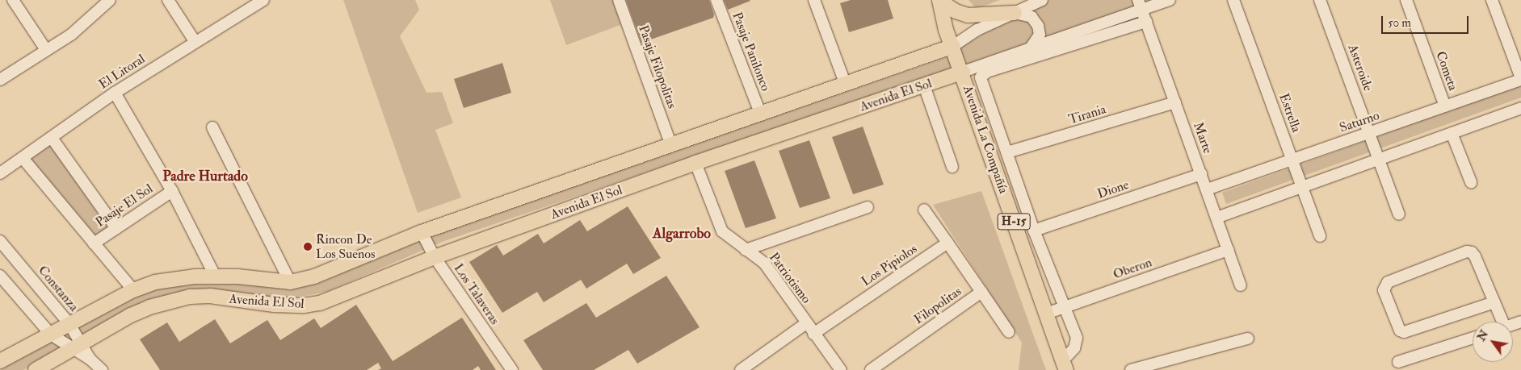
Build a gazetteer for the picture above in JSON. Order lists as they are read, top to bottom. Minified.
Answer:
{"streets":{"main road":["Avenida El Sol","Avenida La Compañía","H-15"],"street":["Pasaje Panilonco","Pasaje Filopolitas","Asteroide","Cometa","El Litoral","Estrella","Tirania","Saturno","Marte","Dione","Pasaje El Sol","Los Pipiolos","Oberon","Patriotismo","Constanza","Los Talaveras","Filopolitas"]},"crossings":[["Pasaje Panilonco","Avenida El Sol"],["Pasaje Filopolitas","Avenida El Sol"],["Asteroide","Saturno"],["Cometa","Saturno"],["Avenida El Sol","Marte"],["Avenida El Sol","Avenida La Compañía"],["Avenida El Sol","Patriotismo"],["Avenida El Sol","Constanza"],["Avenida El Sol","Los Talaveras"],["Estrella","Saturno"],["Tirania","Marte"],["Saturno","Marte"],["Marte","Dione"],["Marte","Oberon"],["Avenida La Compañía","Oberon"],["Los Pipiolos","Patriotismo"]],"districts":["Padre Hurtado","Algarrobo"],"places":["Rincon De Los Suenos"],"scale_bar":"50 m","north":"top left"}
